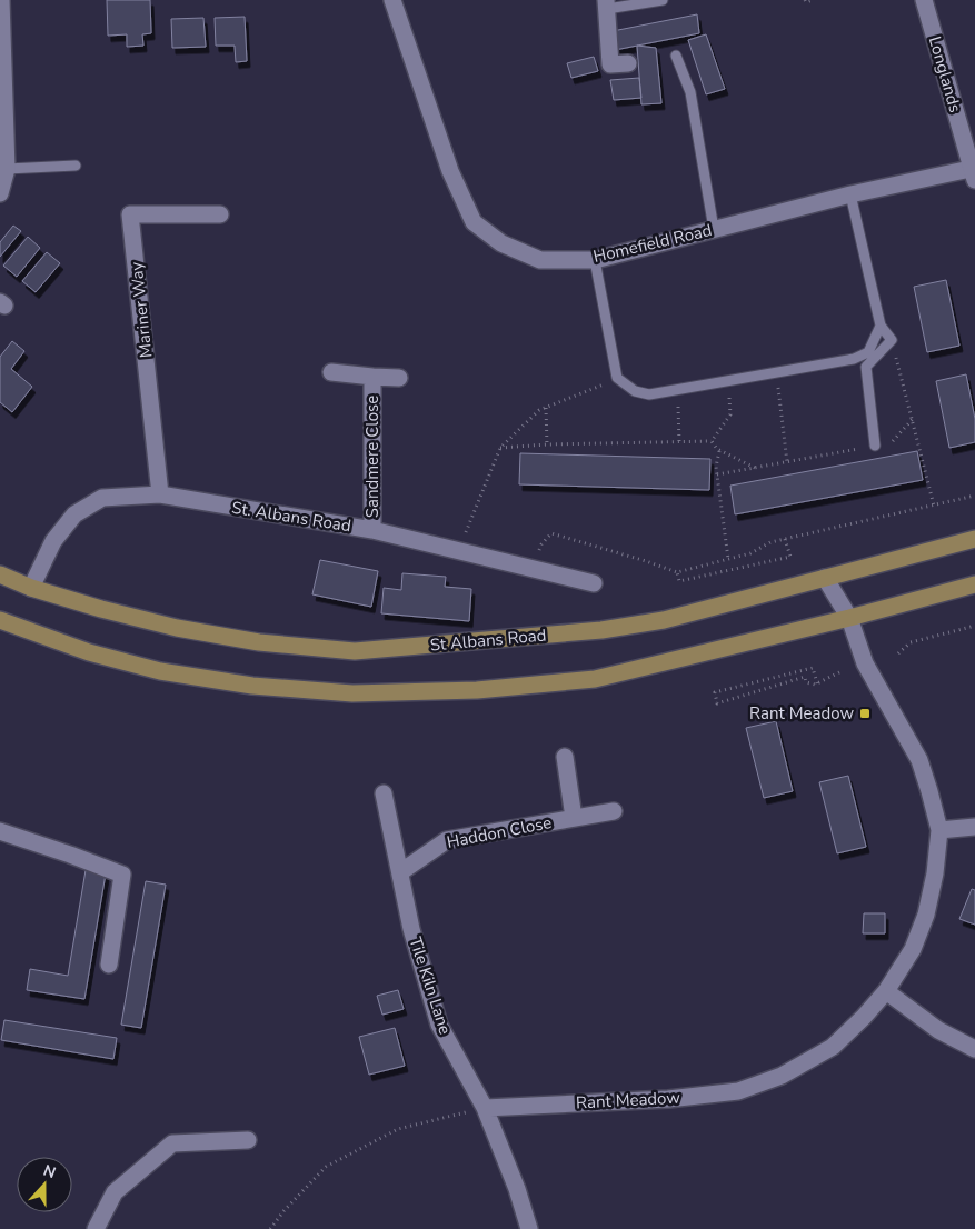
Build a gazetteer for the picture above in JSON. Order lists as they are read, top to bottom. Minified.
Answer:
{"streets":{"main road":["St Albans Road"],"street":["Longlands","Homefield Road","Mariner Way","Sandmere Close","St. Albans Road","Haddon Close","Tile Kiln Lane","Rant Meadow"]},"crossings":[["Longlands","Homefield Road"],["Mariner Way","St. Albans Road"],["Sandmere Close","St. Albans Road"],["St. Albans Road","St Albans Road"],["St Albans Road","Rant Meadow"],["Haddon Close","Tile Kiln Lane"],["Tile Kiln Lane","Rant Meadow"]],"places":{"transit":["Rant Meadow"]},"north":"top"}
